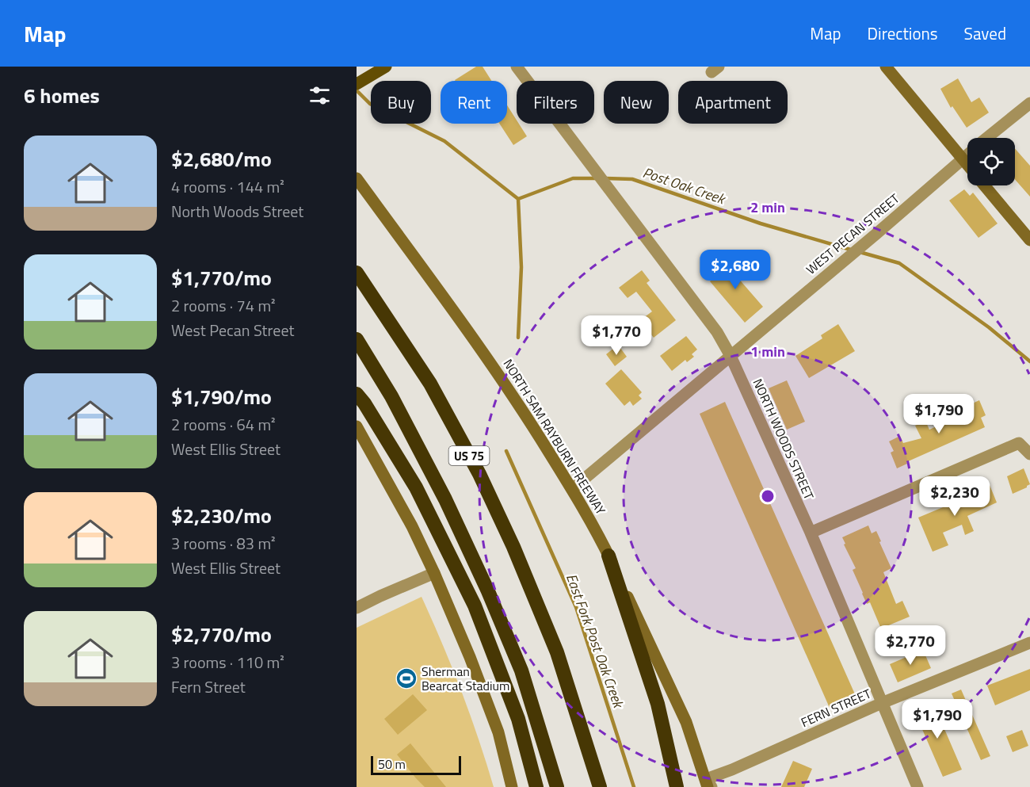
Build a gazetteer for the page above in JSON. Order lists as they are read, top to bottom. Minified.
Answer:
{"streets":{"highway":["US 75"],"main road":["NORTH SAM RAYBURN FREEWAY"],"street":["WEST PECAN STREET","NORTH WOODS STREET","FERN STREET"]},"crossings":[["WEST PECAN STREET","NORTH SAM RAYBURN FREEWAY"],["WEST PECAN STREET","NORTH WOODS STREET"],["NORTH SAM RAYBURN FREEWAY","FERN STREET"],["NORTH WOODS STREET","FERN STREET"]],"water":["Post Oak Creek","East Fork Post Oak Creek"],"places":{"sports":["Sherman Bearcat Stadium"]},"scale_bar":"50 m","page":{"header":"Map","nav":["Map","Directions","Saved"],"heading":"6 homes","chip":["Buy","Rent","Filters","New","Apartment"],"list":[{"name":"$2,680/mo","note":"4 rooms · 144 m² · North Woods Street"},{"name":"$1,770/mo","note":"2 rooms · 74 m² · West Pecan Street"},{"name":"$1,790/mo","note":"2 rooms · 64 m² · West Ellis Street"},{"name":"$2,230/mo","note":"3 rooms · 83 m² · West Ellis Street"},{"name":"$2,770/mo","note":"3 rooms · 110 m² · Fern Street"}],"price":["$2,680","$1,770","$1,790","$2,230","$2,770","$1,790"],"scale":"50 m"},"rings":["2 min","1 min"]}
